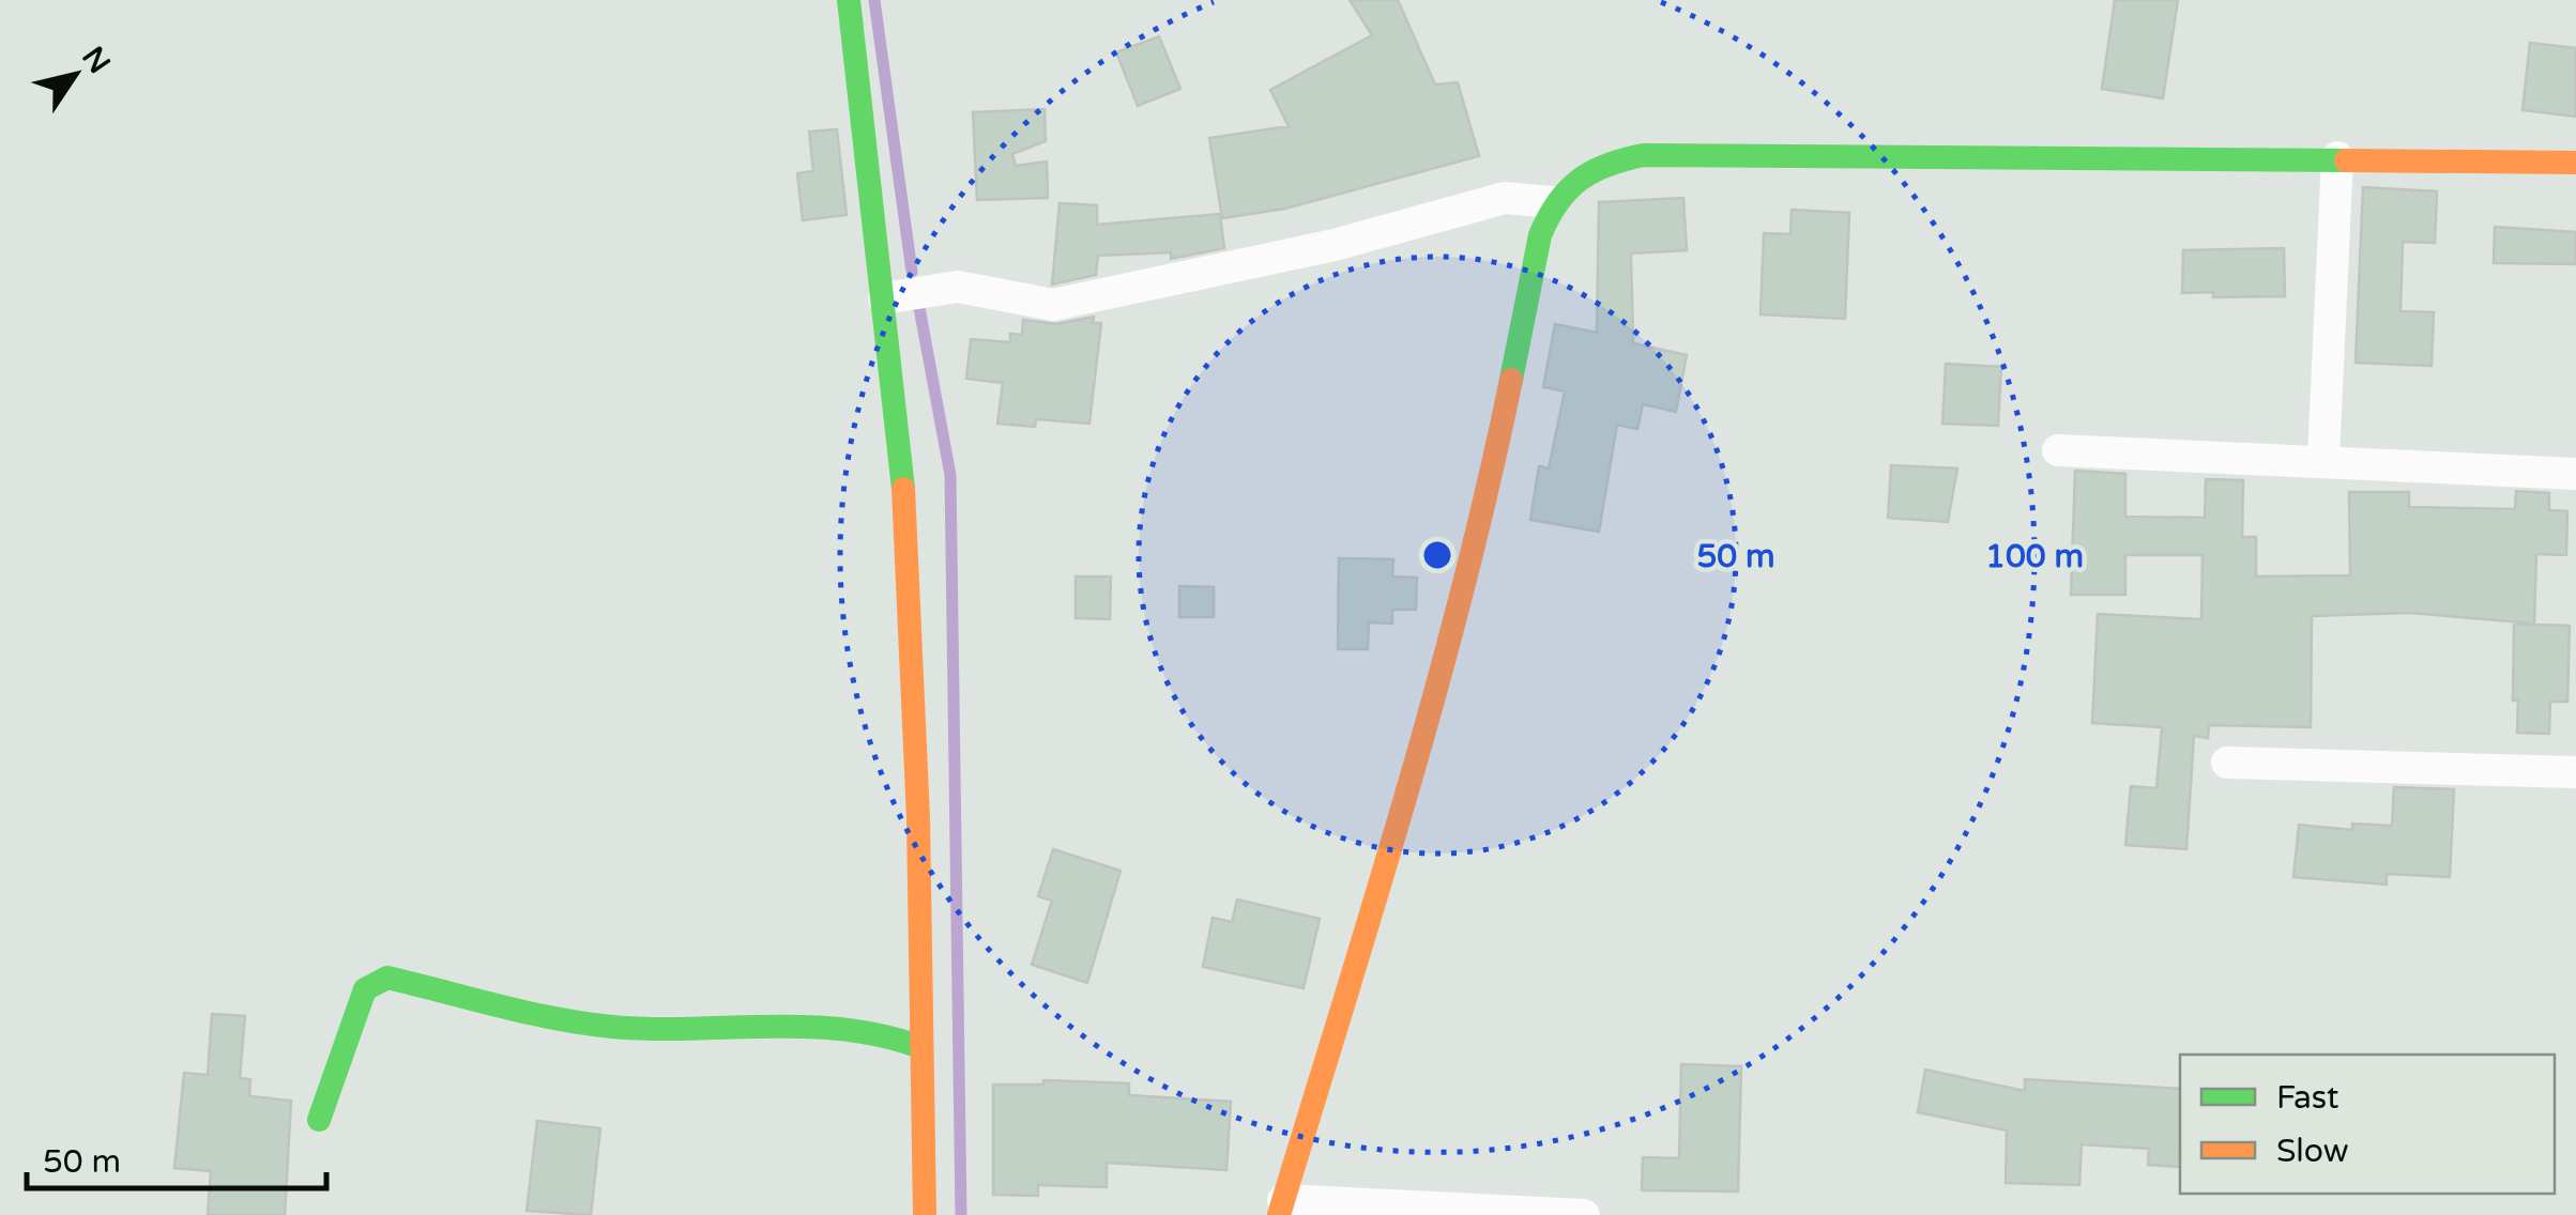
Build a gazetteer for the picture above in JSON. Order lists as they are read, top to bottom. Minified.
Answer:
{"legend":["Fast","Slow"],"scale_bar":"50 m","north":"top right","rings":["50 m","100 m"]}
